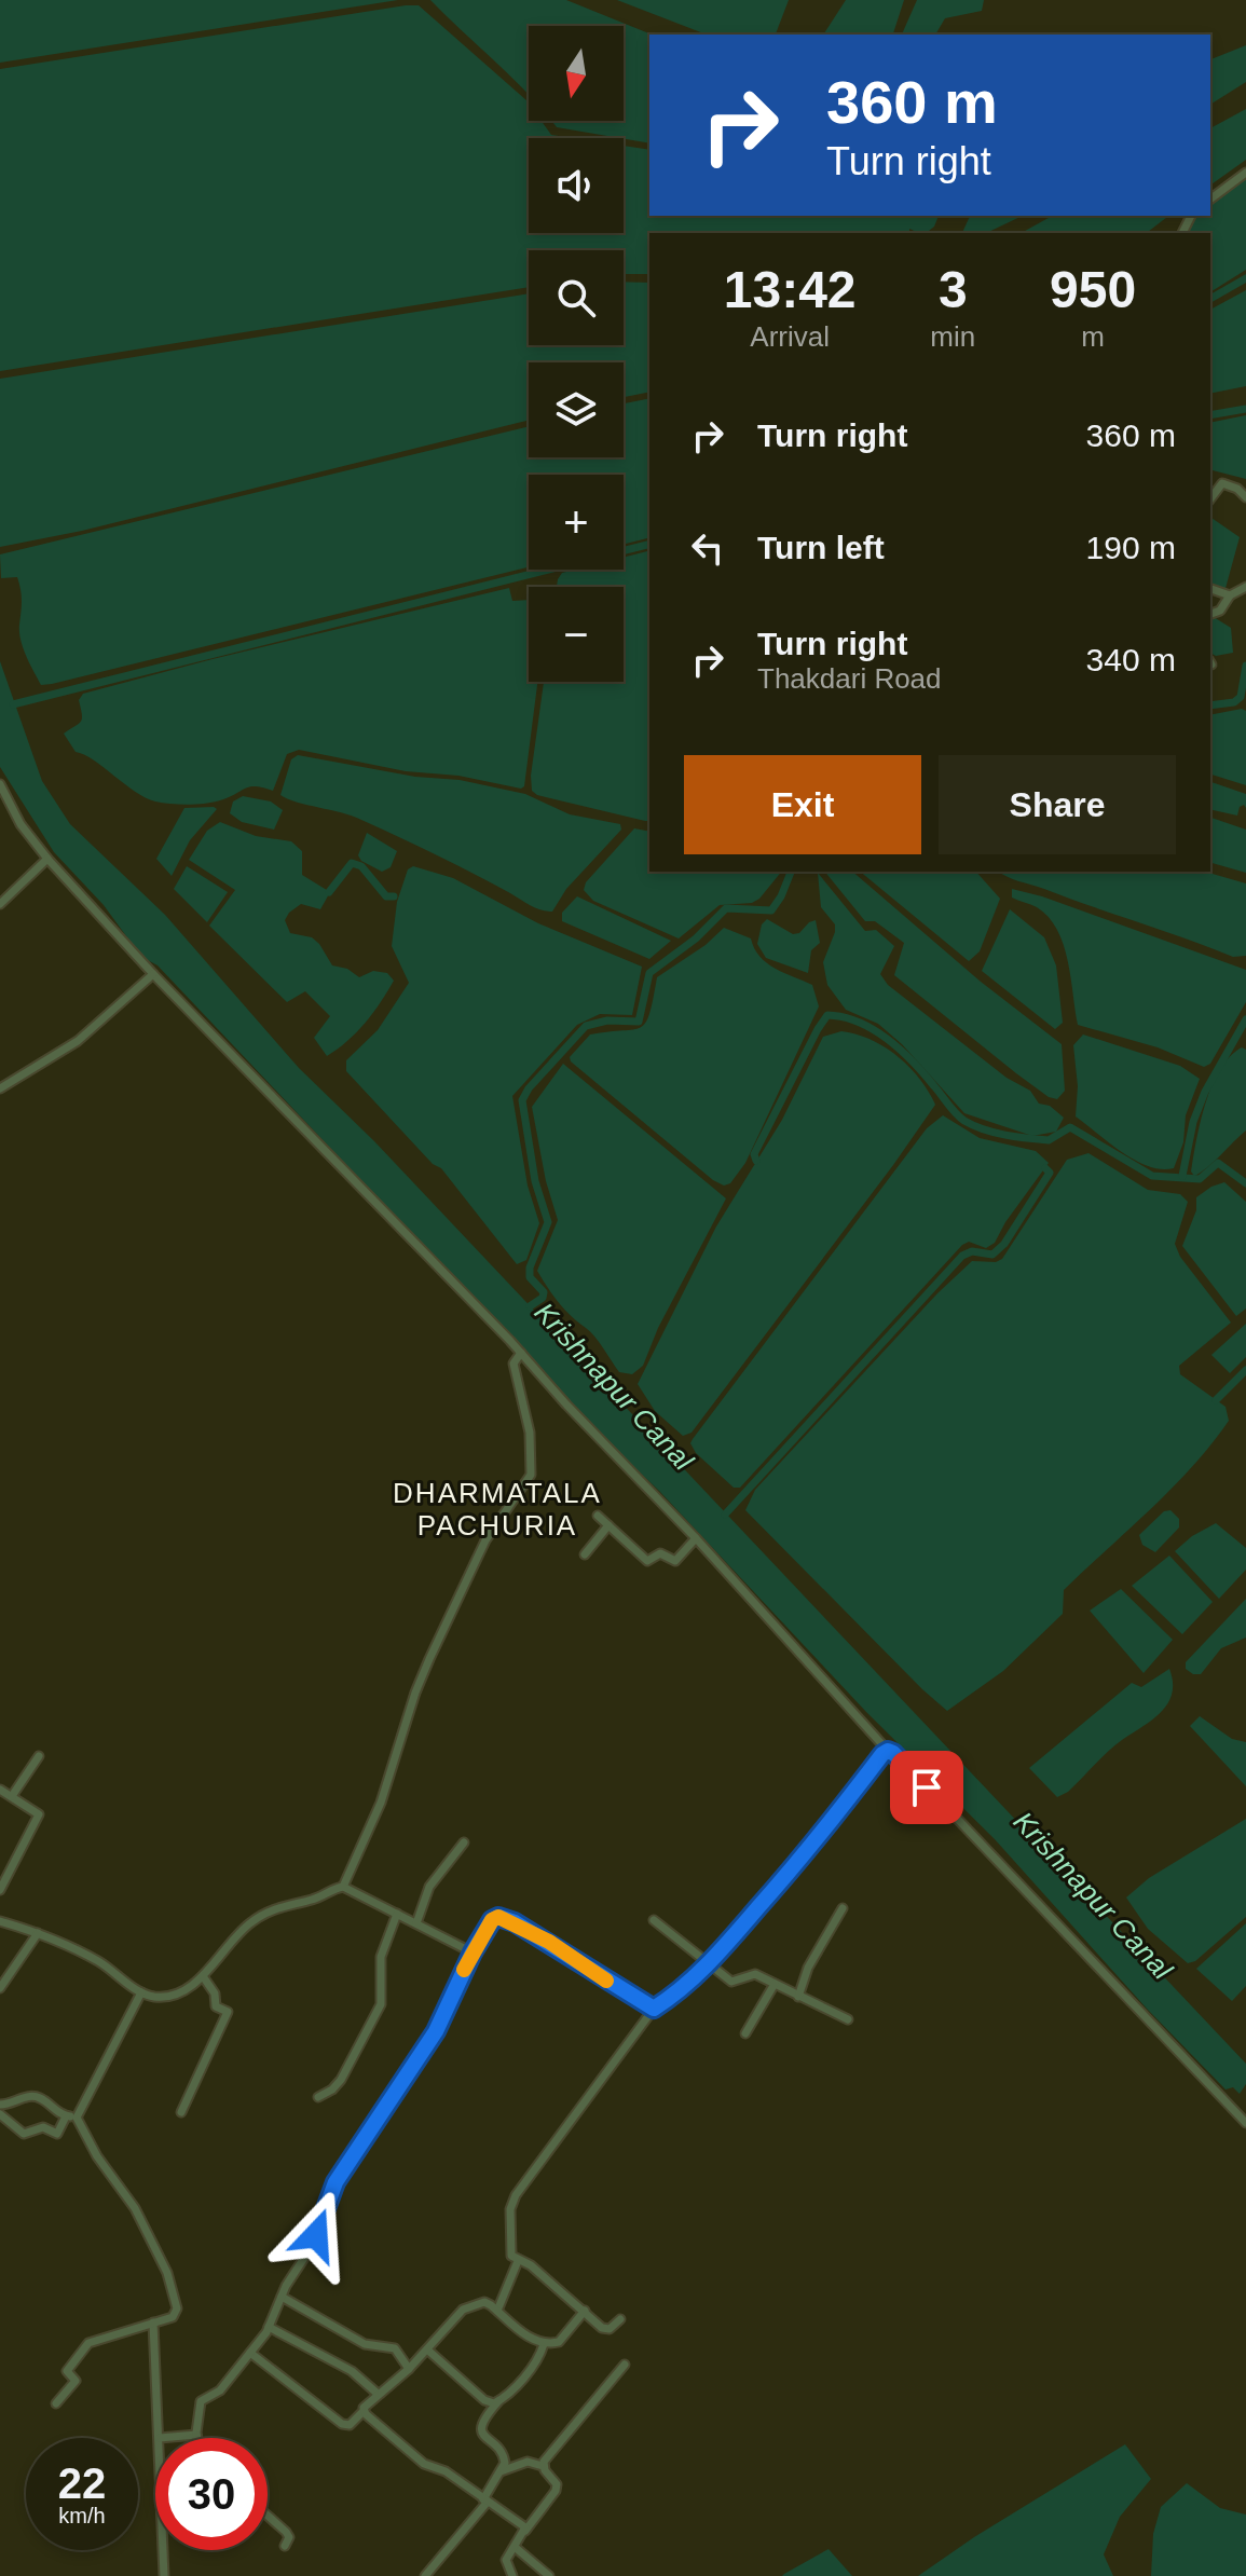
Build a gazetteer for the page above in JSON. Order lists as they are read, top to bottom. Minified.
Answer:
{"districts":["DHARMATALA PACHURIA"],"water":["Krishnapur Canal"],"north":"bottom","page":{"map_buttons":["+","−"],"turn":["360 m","Turn right"],"eta":["13:42","Arrival","3","min","950","m"],"list":[{"name":"Turn right","value":"360 m"},{"name":"Turn left","value":"190 m"},{"name":"Turn right","note":"Thakdari Road","value":"340 m"}],"buttons":["Exit","Share"],"speed":"22 km/h","limit":"30"}}
